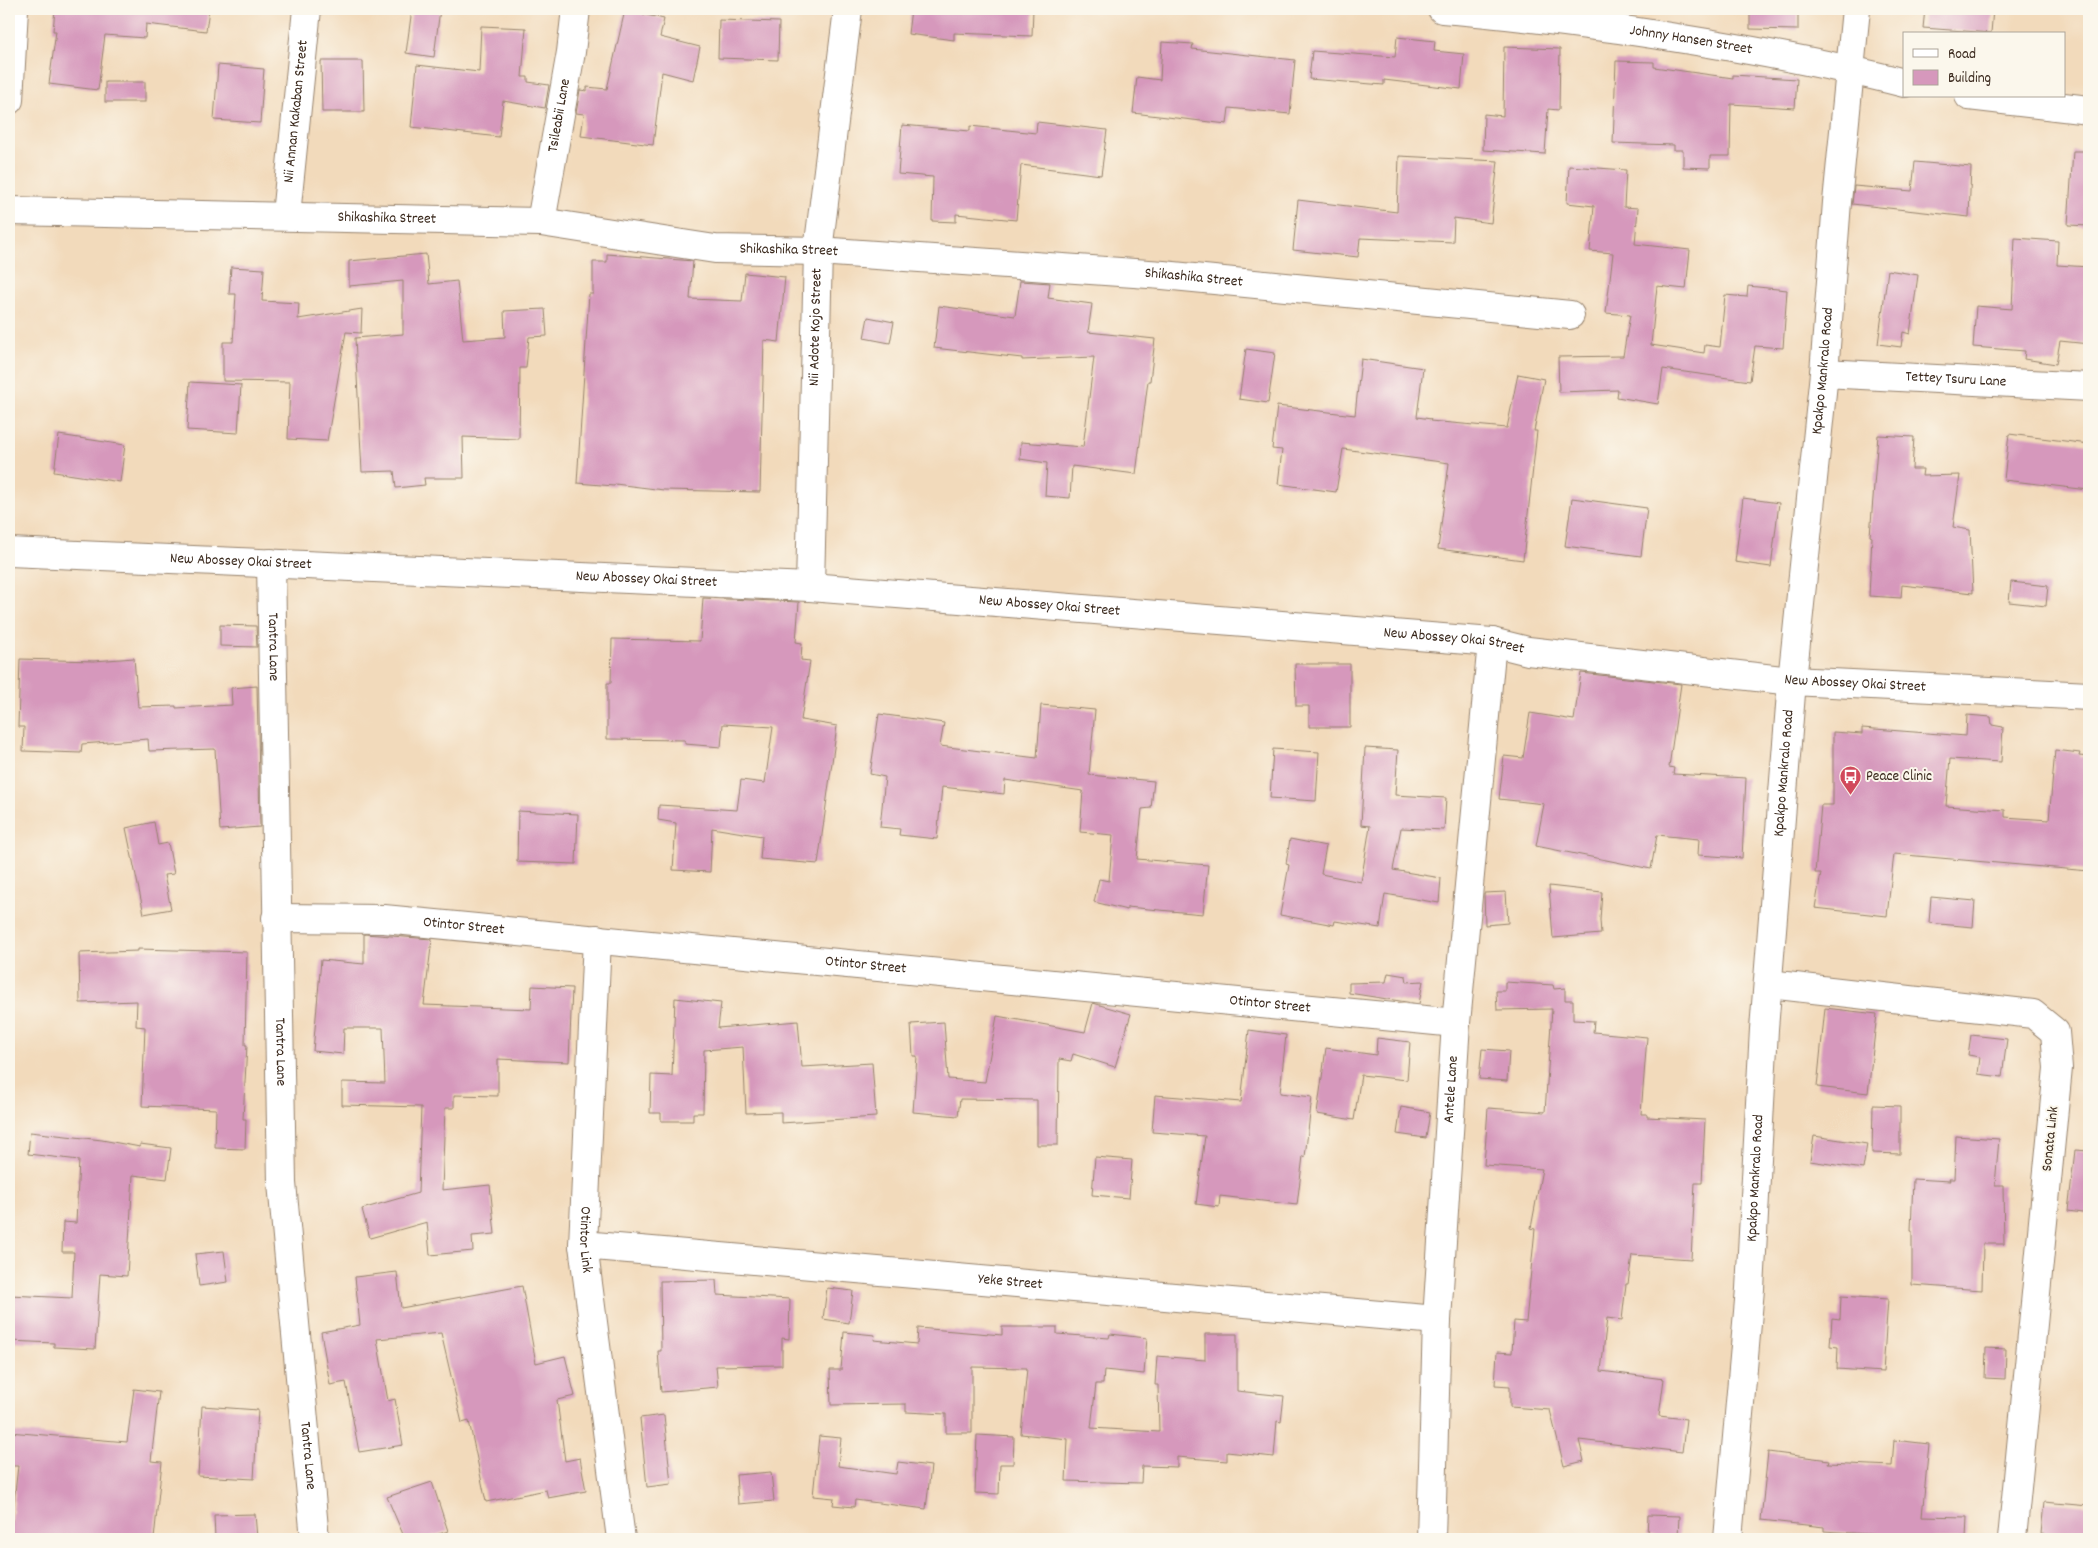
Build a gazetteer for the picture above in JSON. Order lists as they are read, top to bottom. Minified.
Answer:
{"streets":{"street":["Johnny Hansen Street","Nii Annan Kakaban Street","Tsileabii Lane","Shikashika Street","Nii Adote Kojo Street","Kpakpo Mankralo Road","Tettey Tsuru Lane","New Abossey Okai Street","Tantra Lane","Otintor Street","Antele Lane","Sonata Link","Otintor Link","Yeke Street"]},"crossings":[["Johnny Hansen Street","Kpakpo Mankralo Road"],["Nii Annan Kakaban Street","Shikashika Street"],["Tsileabii Lane","Shikashika Street"],["Shikashika Street","Nii Adote Kojo Street"],["Nii Adote Kojo Street","New Abossey Okai Street"],["Kpakpo Mankralo Road","Tettey Tsuru Lane"],["Kpakpo Mankralo Road","New Abossey Okai Street"],["Kpakpo Mankralo Road","Sonata Link"],["New Abossey Okai Street","Tantra Lane"],["New Abossey Okai Street","Antele Lane"],["Tantra Lane","Otintor Street"],["Otintor Street","Antele Lane"],["Otintor Street","Otintor Link"],["Antele Lane","Yeke Street"],["Otintor Link","Yeke Street"]],"places":{"bus stop":["Peace Clinic"]},"legend":["Road","Building"]}
